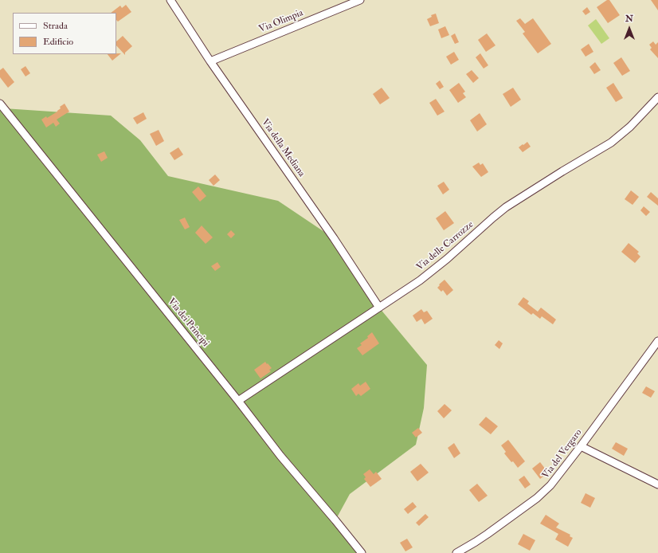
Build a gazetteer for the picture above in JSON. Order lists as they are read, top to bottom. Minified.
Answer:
{"streets":{"street":["Via Olimpia","Via della Mediana","Via delle Carrozze","Via dei Principi","Via del Vergaro"]},"crossings":[["Via Olimpia","Via della Mediana"],["Via della Mediana","Via delle Carrozze"],["Via delle Carrozze","Via dei Principi"]],"legend":["Strada","Edificio"],"north":"top"}
